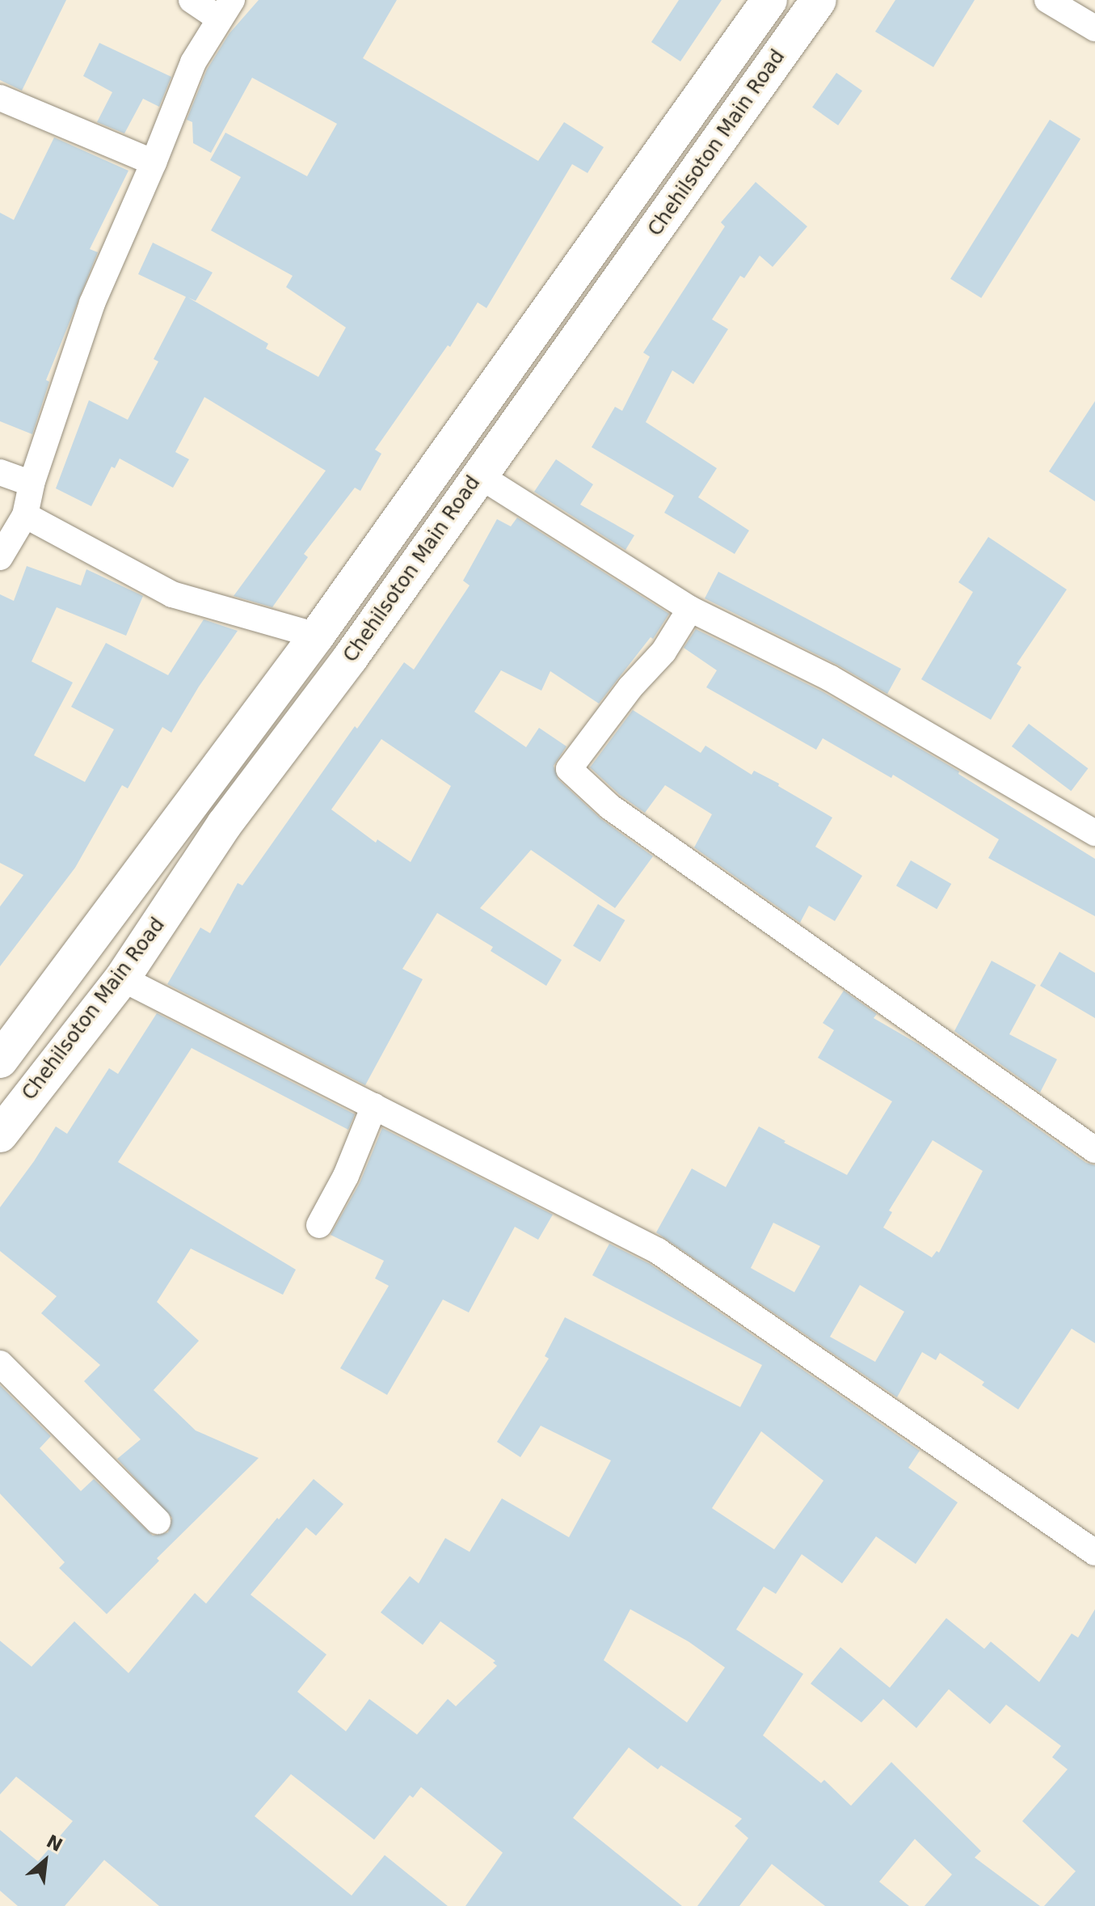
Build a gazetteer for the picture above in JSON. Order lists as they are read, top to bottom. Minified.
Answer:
{"streets":{"main road":["Chehilsoton Main Road"]},"north":"top right"}
